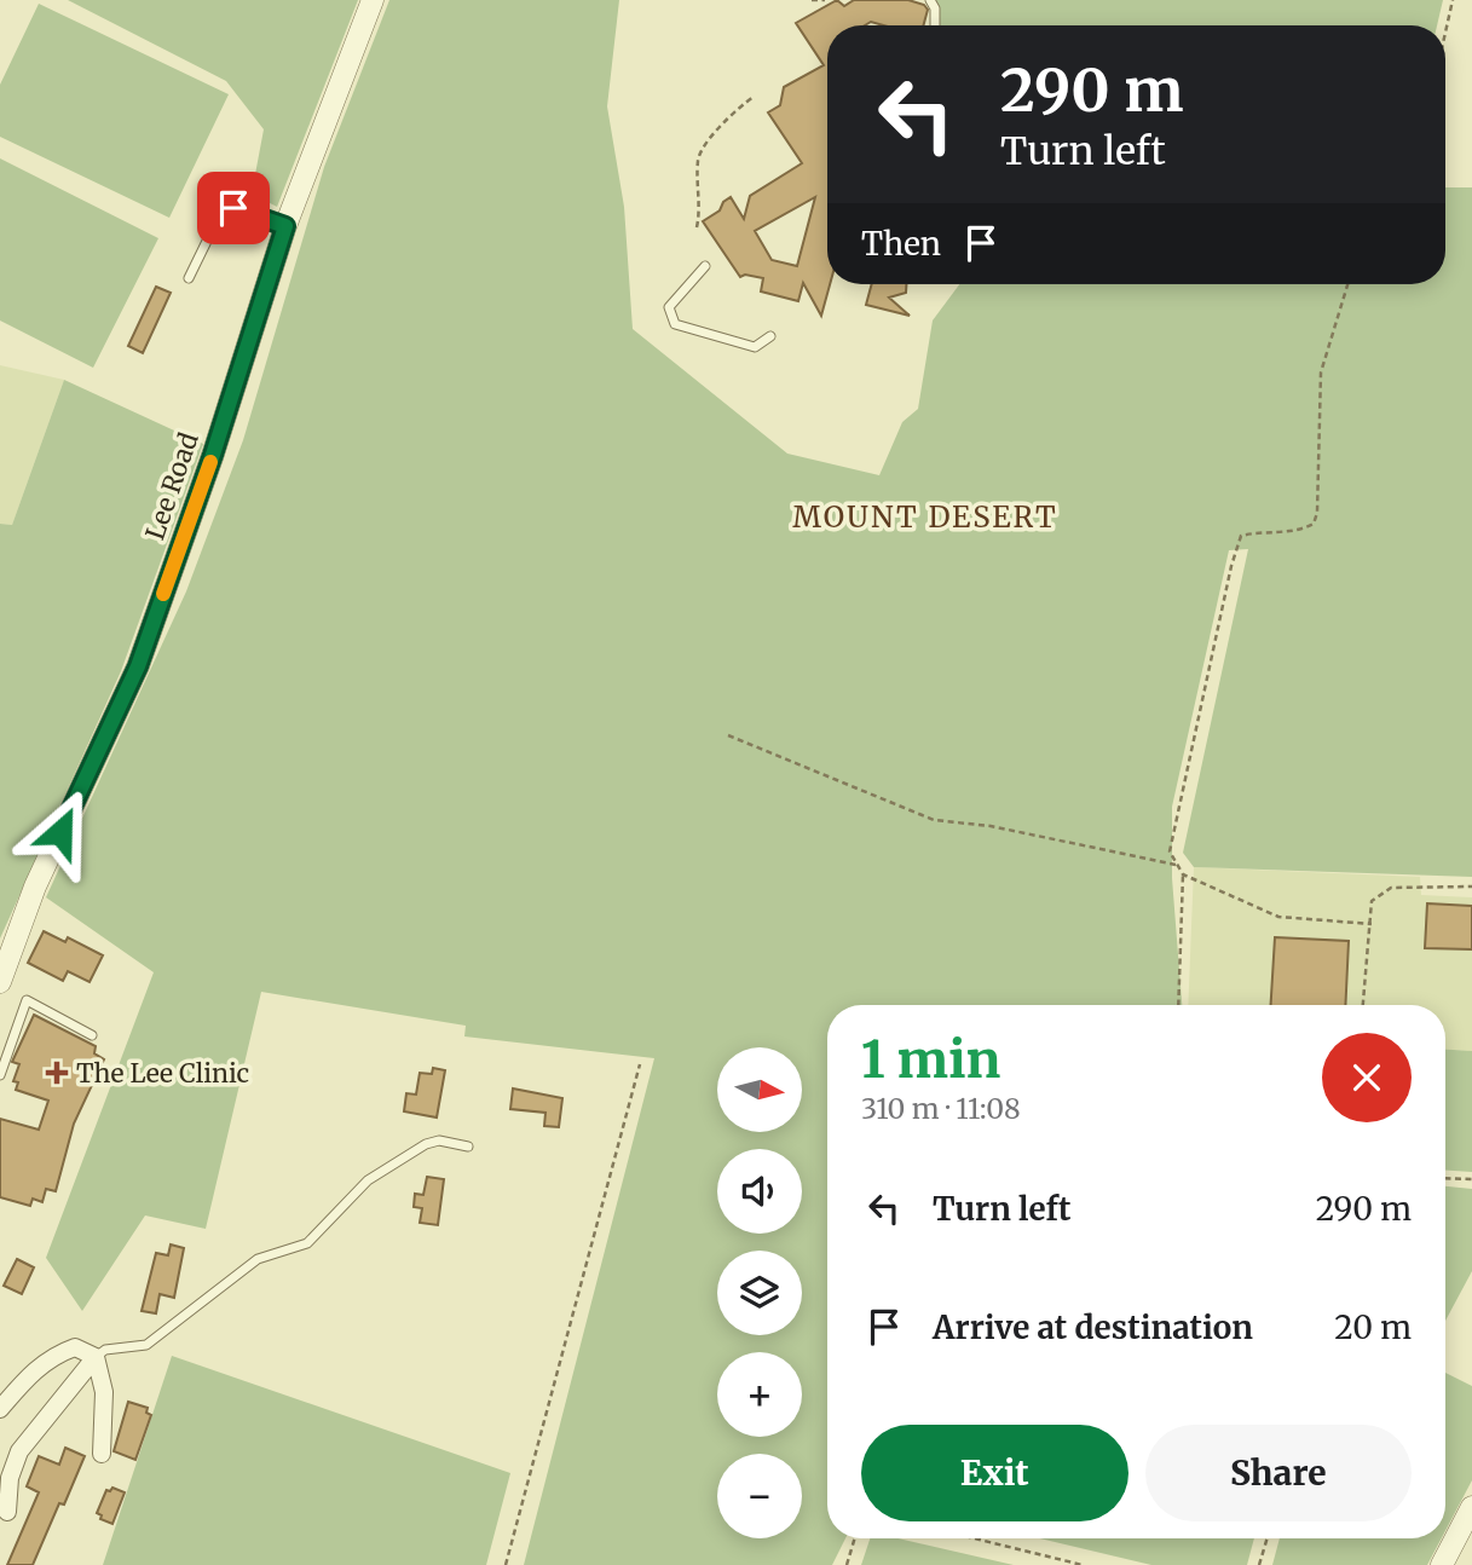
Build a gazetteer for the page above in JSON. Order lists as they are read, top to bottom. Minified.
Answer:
{"streets":{"street":["Lee Road"]},"districts":["MOUNT DESERT"],"places":{"health":["The Lee Clinic"]},"north":"right","page":{"turn":["290 m","Turn left"],"then":"Then","heading":["1 min","310 m · 11:08"],"map_buttons":["+","−"],"list":[{"name":"Turn left","value":"290 m"},{"name":"Arrive at destination","value":"20 m"}],"buttons":["Exit","Share"]}}
